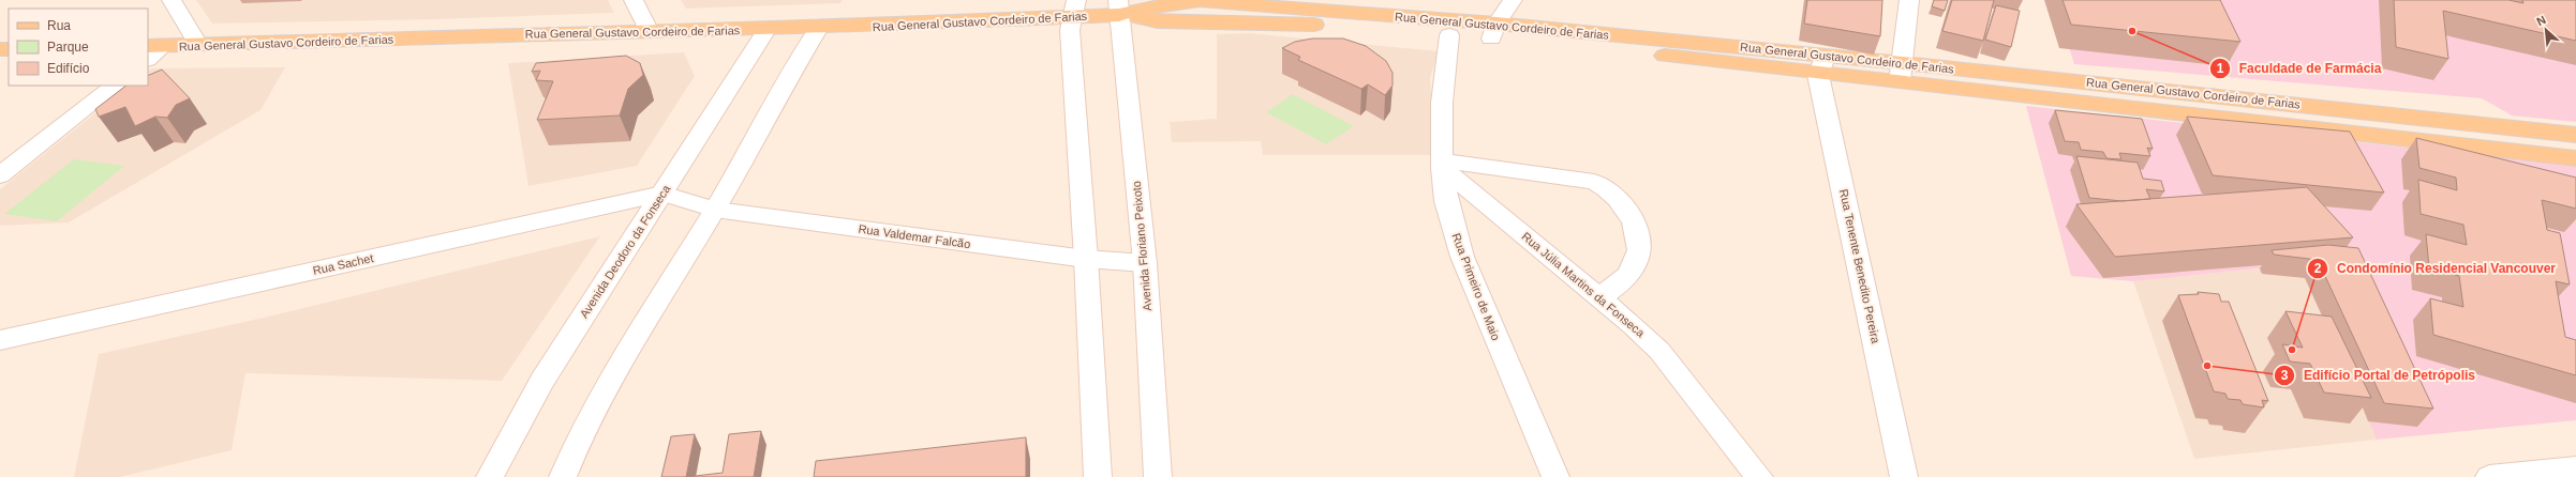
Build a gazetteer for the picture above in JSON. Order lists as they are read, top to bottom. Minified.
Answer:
{"streets":{"main road":["Rua General Gustavo Cordeiro de Farias"],"street":["Rua Valdemar Falcão","Avenida Floriano Peixoto","Avenida Deodoro da Fonseca","Rua Sachet","Rua Tenente Benedito Pereira","Rua Júlia Martins da Fonseca","Rua Primeiro de Maio"]},"crossings":[["Rua General Gustavo Cordeiro de Farias","Avenida Floriano Peixoto"],["Rua General Gustavo Cordeiro de Farias","Avenida Deodoro da Fonseca"],["Rua General Gustavo Cordeiro de Farias","Rua Tenente Benedito Pereira"],["Rua General Gustavo Cordeiro de Farias","Rua Primeiro de Maio"],["Rua Valdemar Falcão","Avenida Floriano Peixoto"],["Rua Valdemar Falcão","Avenida Deodoro da Fonseca"],["Rua Valdemar Falcão","Rua Sachet"],["Avenida Deodoro da Fonseca","Rua Sachet"],["Rua Júlia Martins da Fonseca","Rua Primeiro de Maio"]],"places":["Faculdade de Farmácia","Condomínio Residencial Vancouver","Edifício Portal de Petrópolis"],"legend":["Rua","Parque","Edifício"],"north":"top left"}
